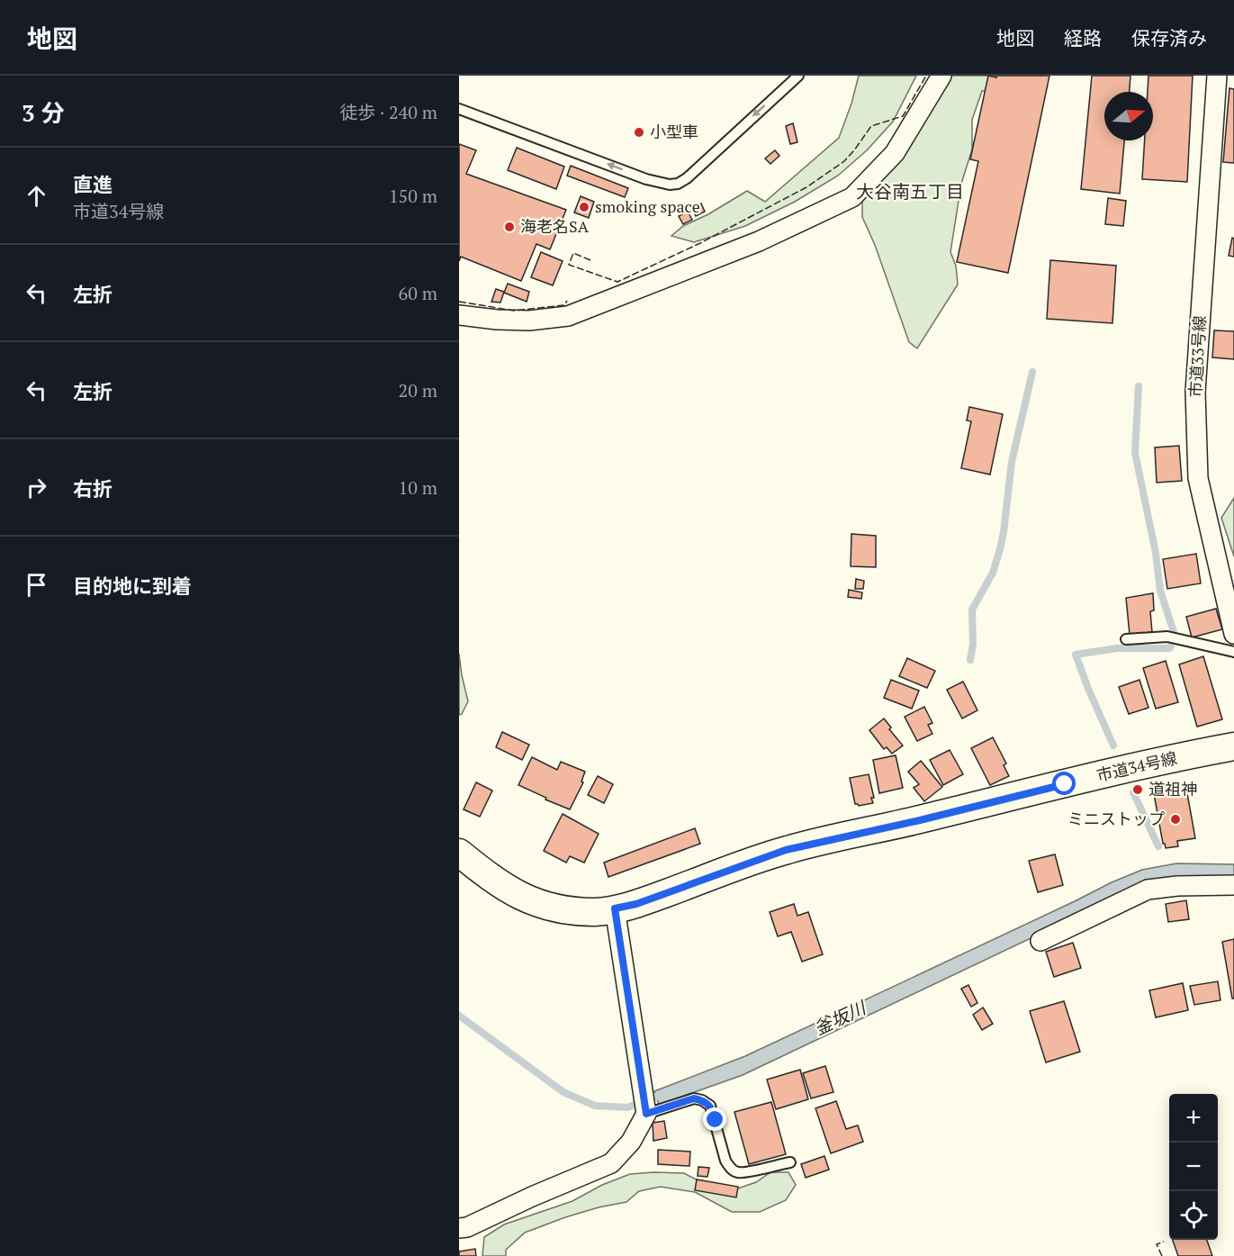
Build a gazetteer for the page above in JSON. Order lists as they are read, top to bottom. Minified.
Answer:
{"streets":{"street":["市道33号線","市道34号線"]},"districts":["大谷南五丁目"],"water":["釜坂川"],"places":["小型車","smoking space","海老名SA","道祖神","ミニストップ"],"north":"right","page":{"header":"地図","nav":["地図","経路","保存済み"],"heading":["3 分","徒歩 · 240 m"],"list":[["直進","市道34号線","150 m"],["左折","60 m"],["左折","20 m"],["右折","10 m"],"目的地に到着"],"map_buttons":["+","−"]}}
